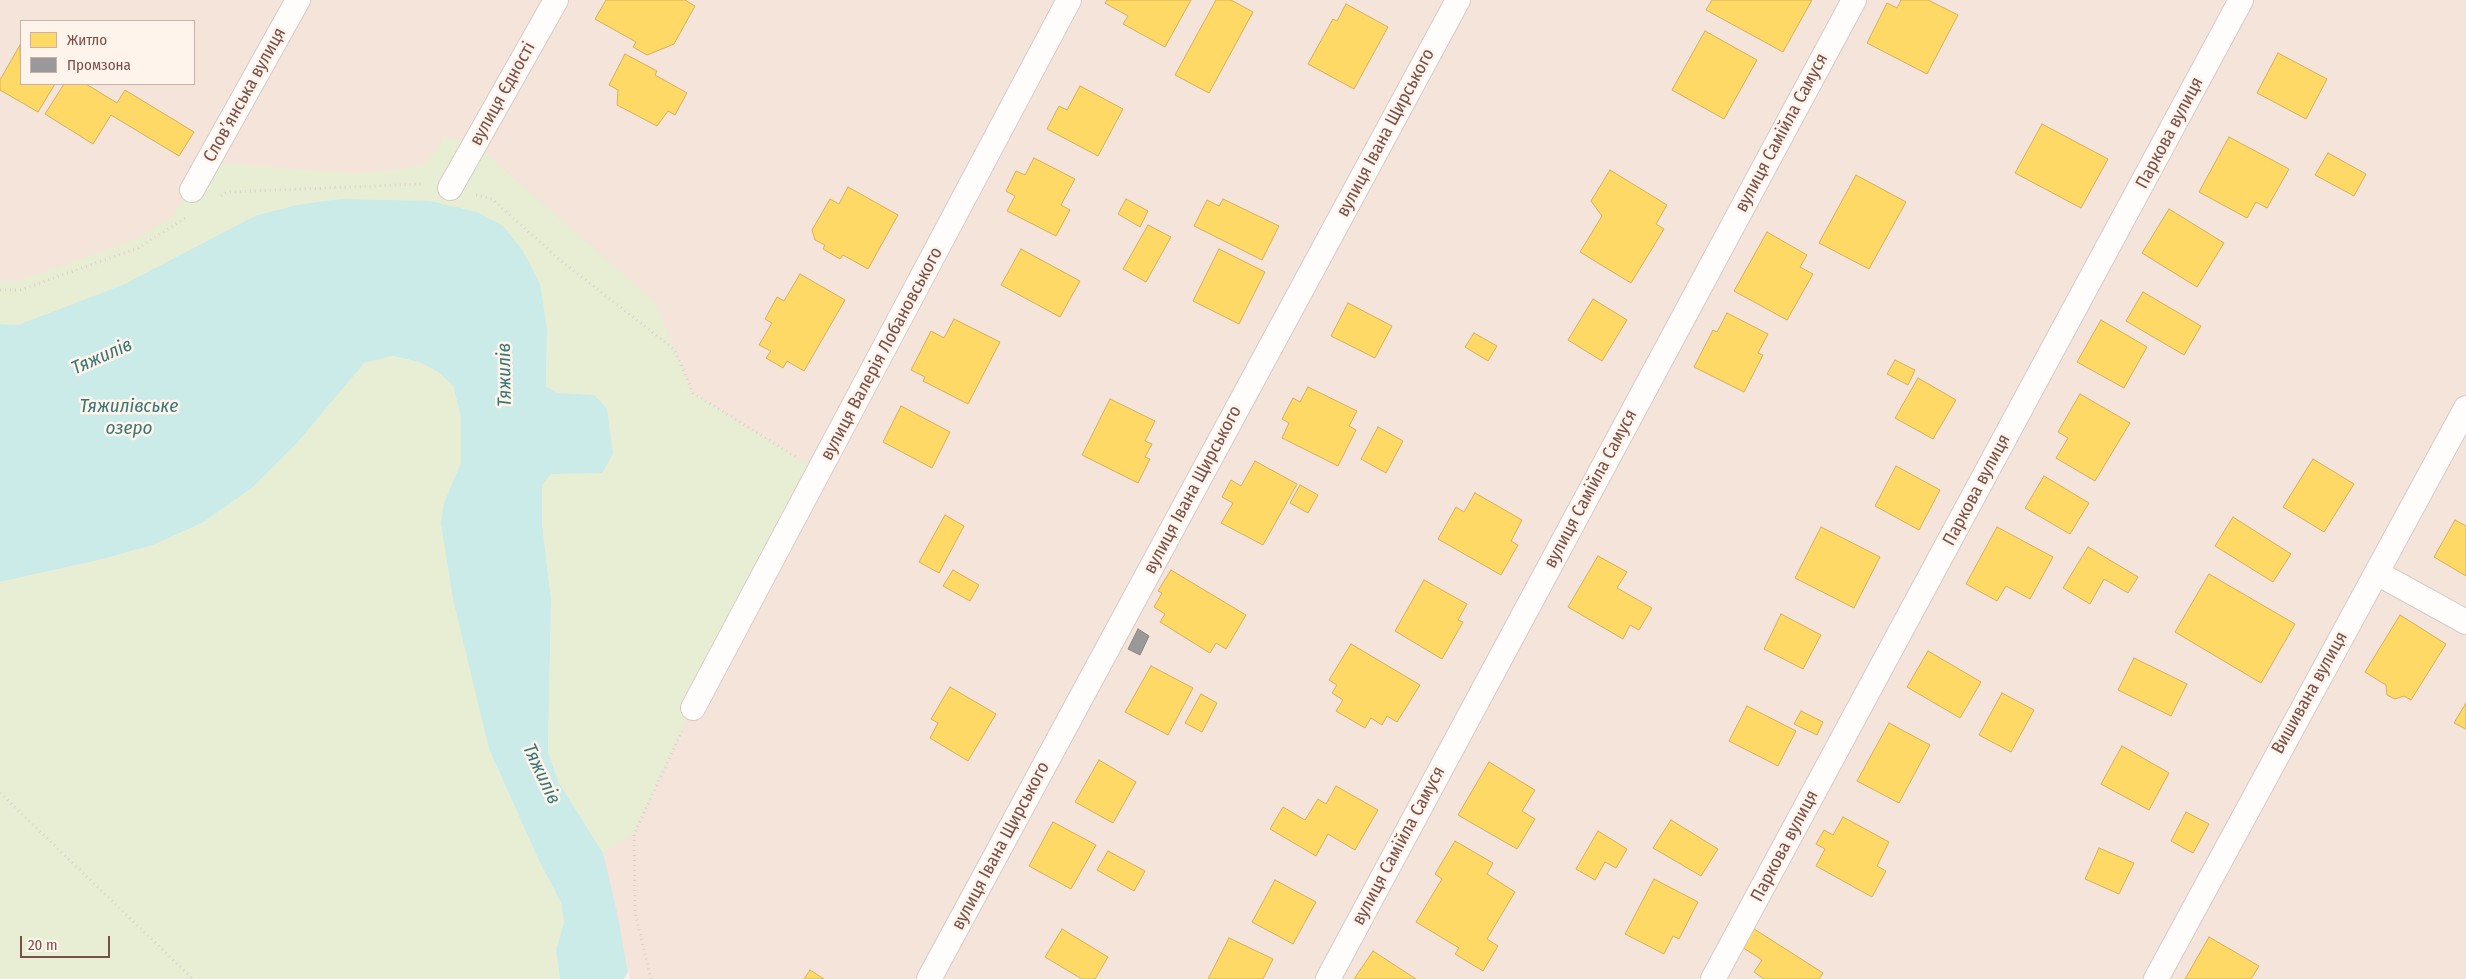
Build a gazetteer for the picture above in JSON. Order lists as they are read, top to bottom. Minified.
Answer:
{"streets":{"street":["вулиця Єдності","Словʼянська вулиця","вулиця Івана Щирського","вулиця Самійла Самуся","Паркова вулиця","вулиця Валерія Лобановського","Вишивана вулиця"]},"water":["Тяжилів","Тяжилівське озеро"],"legend":["Житло","Промзона"],"scale_bar":"20 m"}
